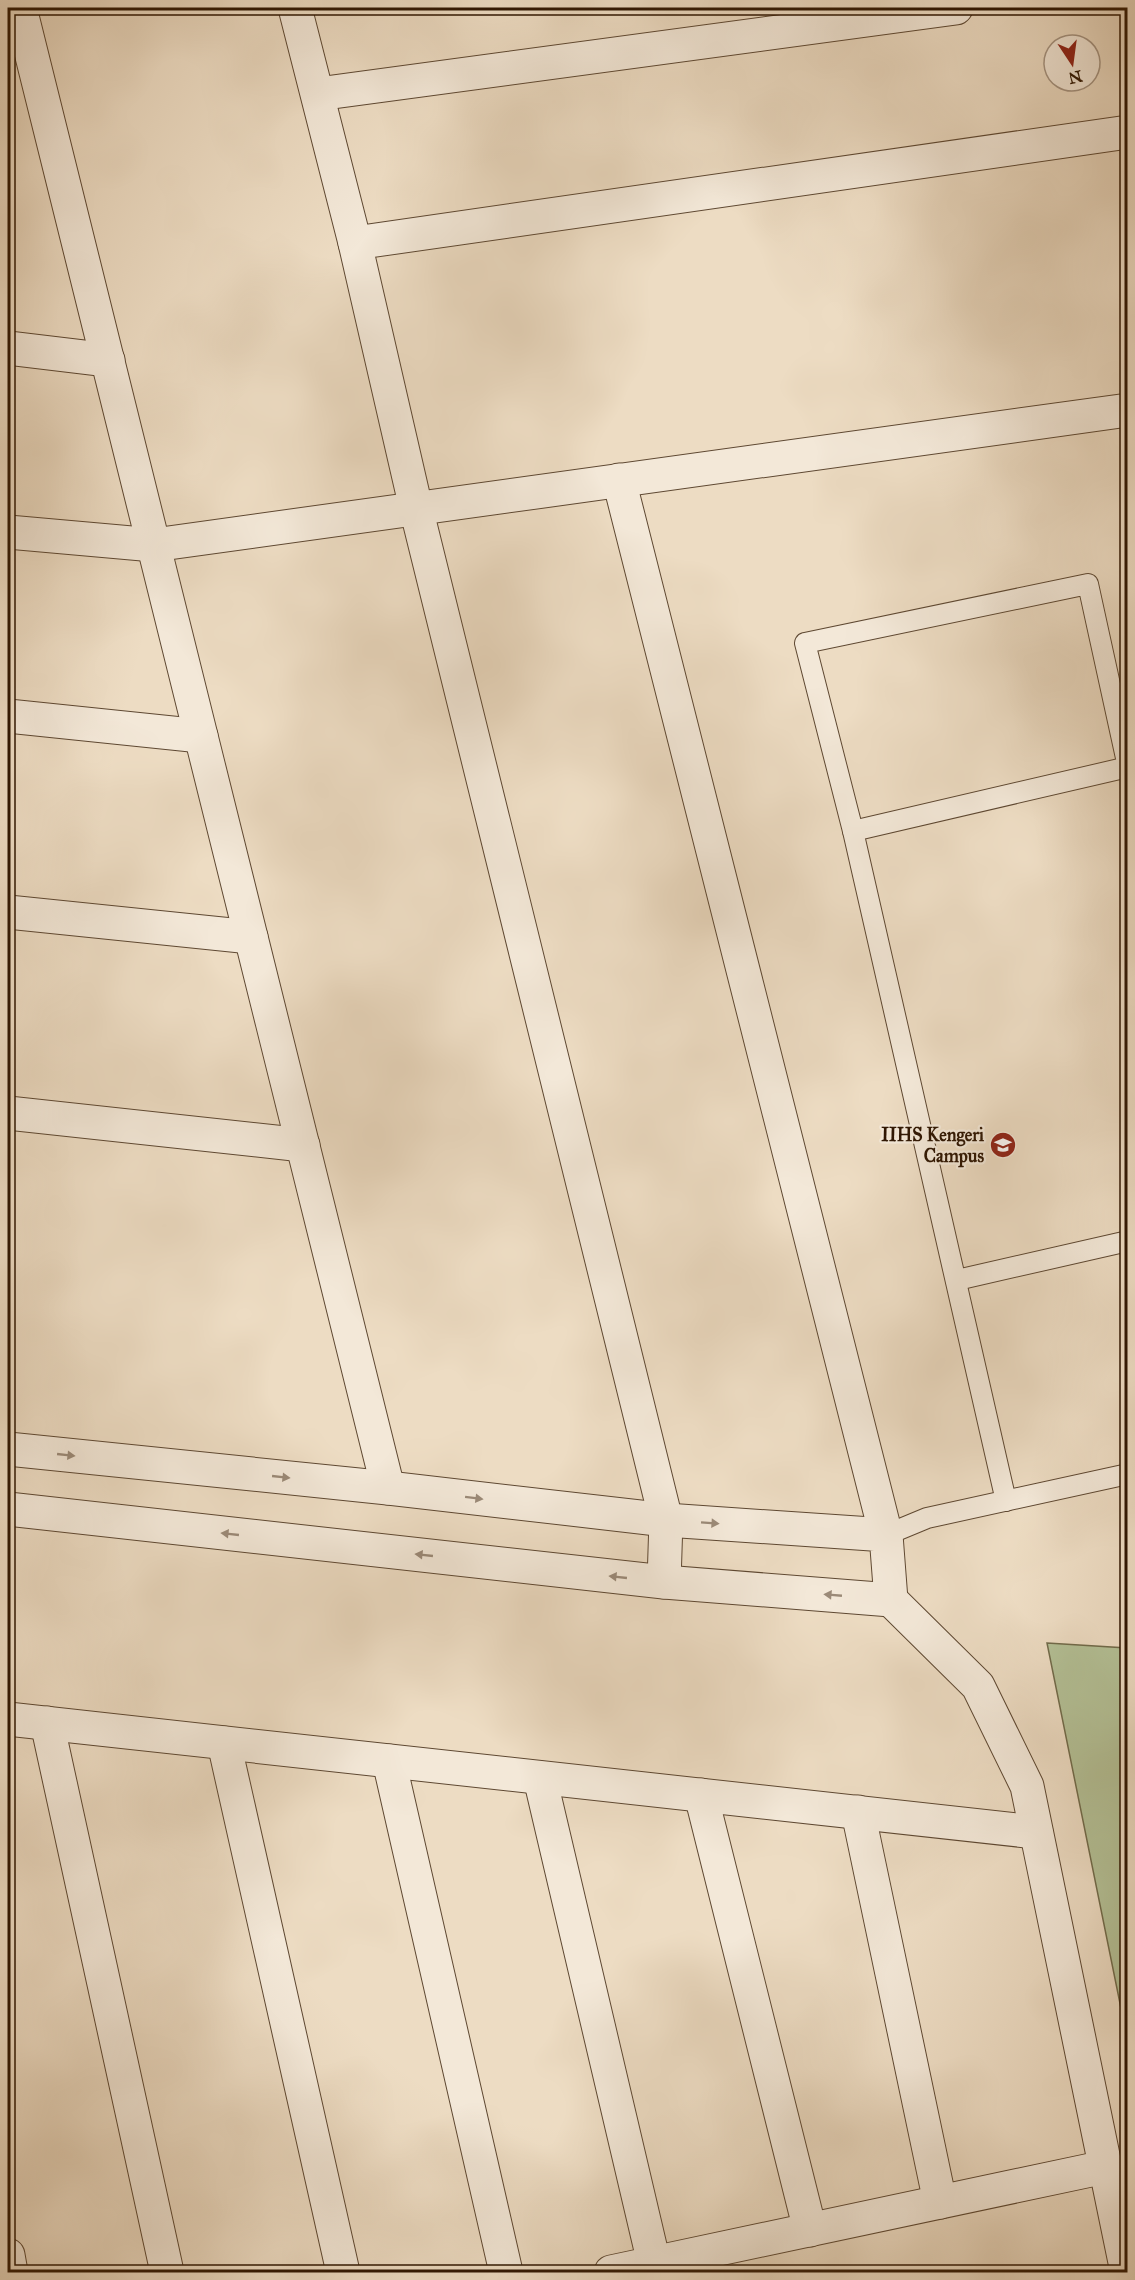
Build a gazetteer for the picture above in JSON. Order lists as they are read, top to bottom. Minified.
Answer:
{"places":{"school or university":["IIHS Kengeri Campus"]},"north":"bottom"}
